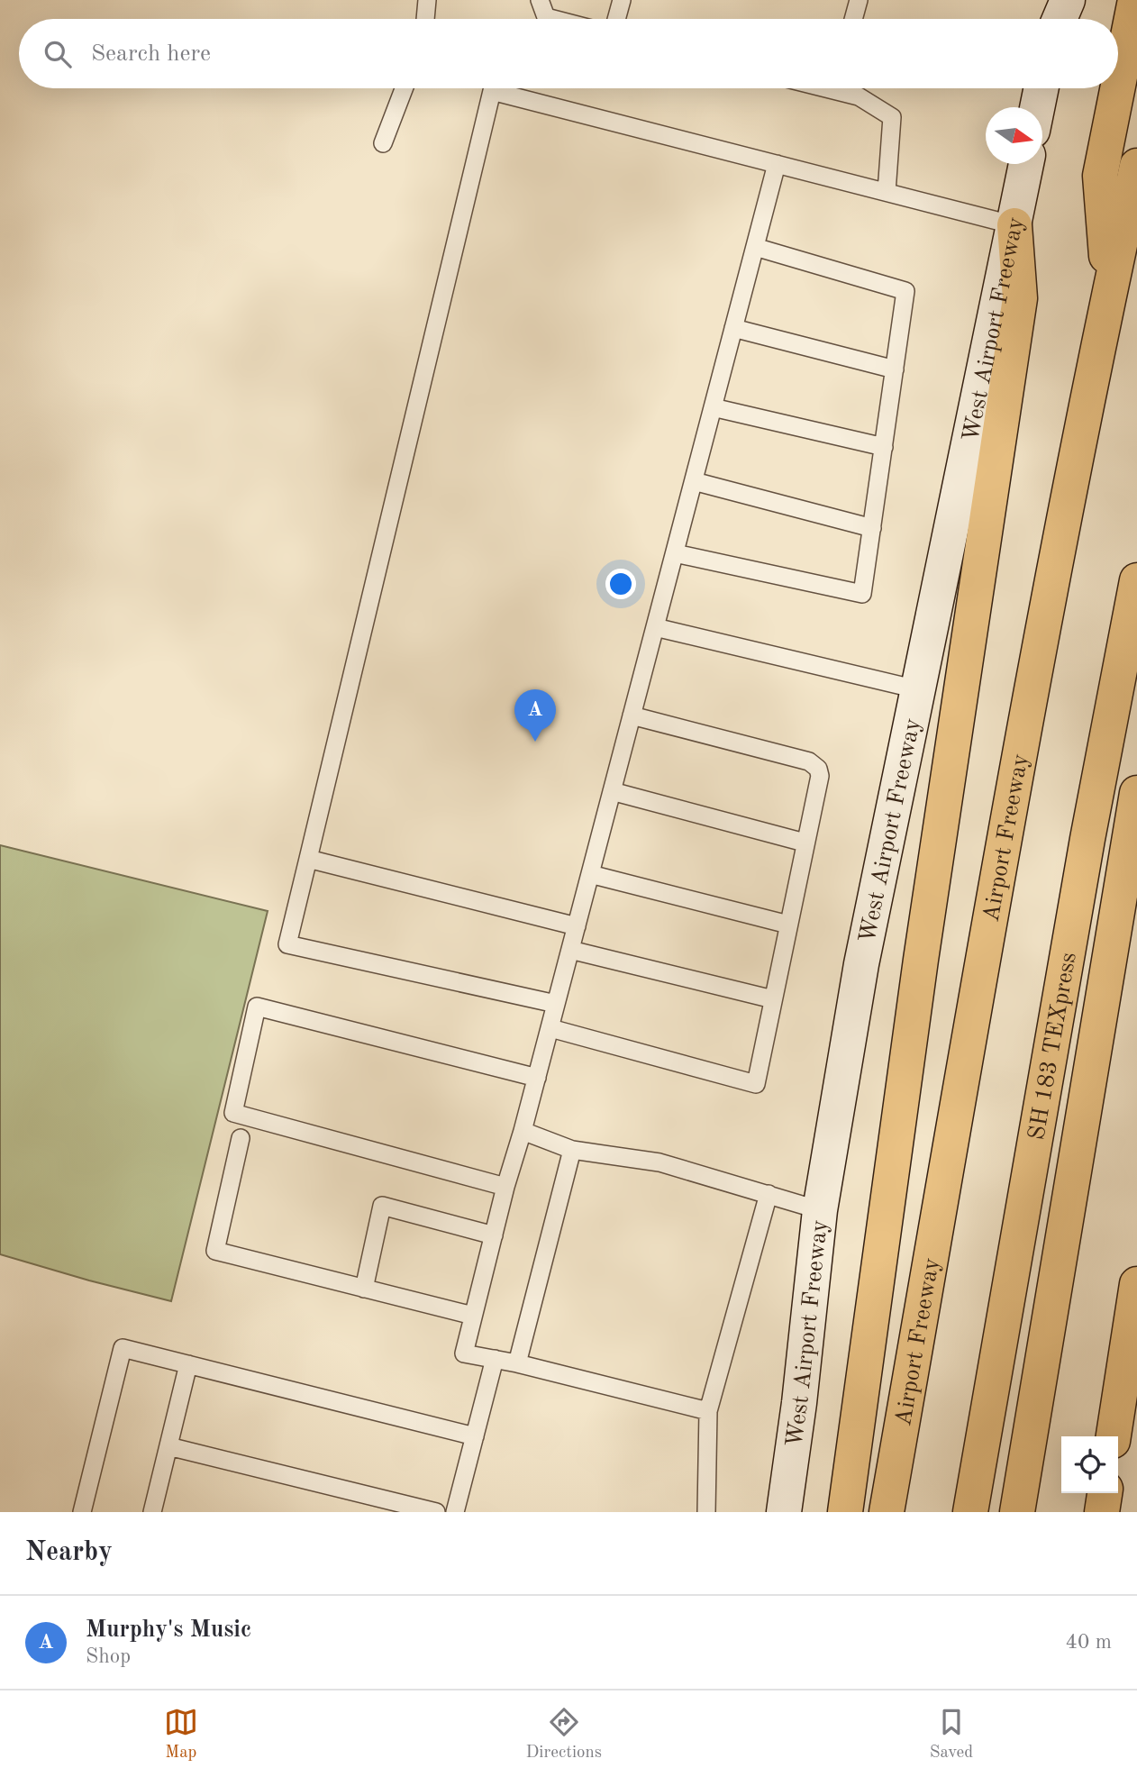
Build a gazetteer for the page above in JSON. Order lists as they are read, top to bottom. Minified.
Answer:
{"streets":{"highway":["Airport Freeway","SH 183 TEXpress"],"main road":["West Airport Freeway"]},"north":"right","page":{"search":"Search here","pins":"A","heading":"Nearby","list":[{"mark":"A","name":"Murphy's Music","note":"Shop","value":"40 m"}],"nav":["Map","Directions","Saved"]}}
